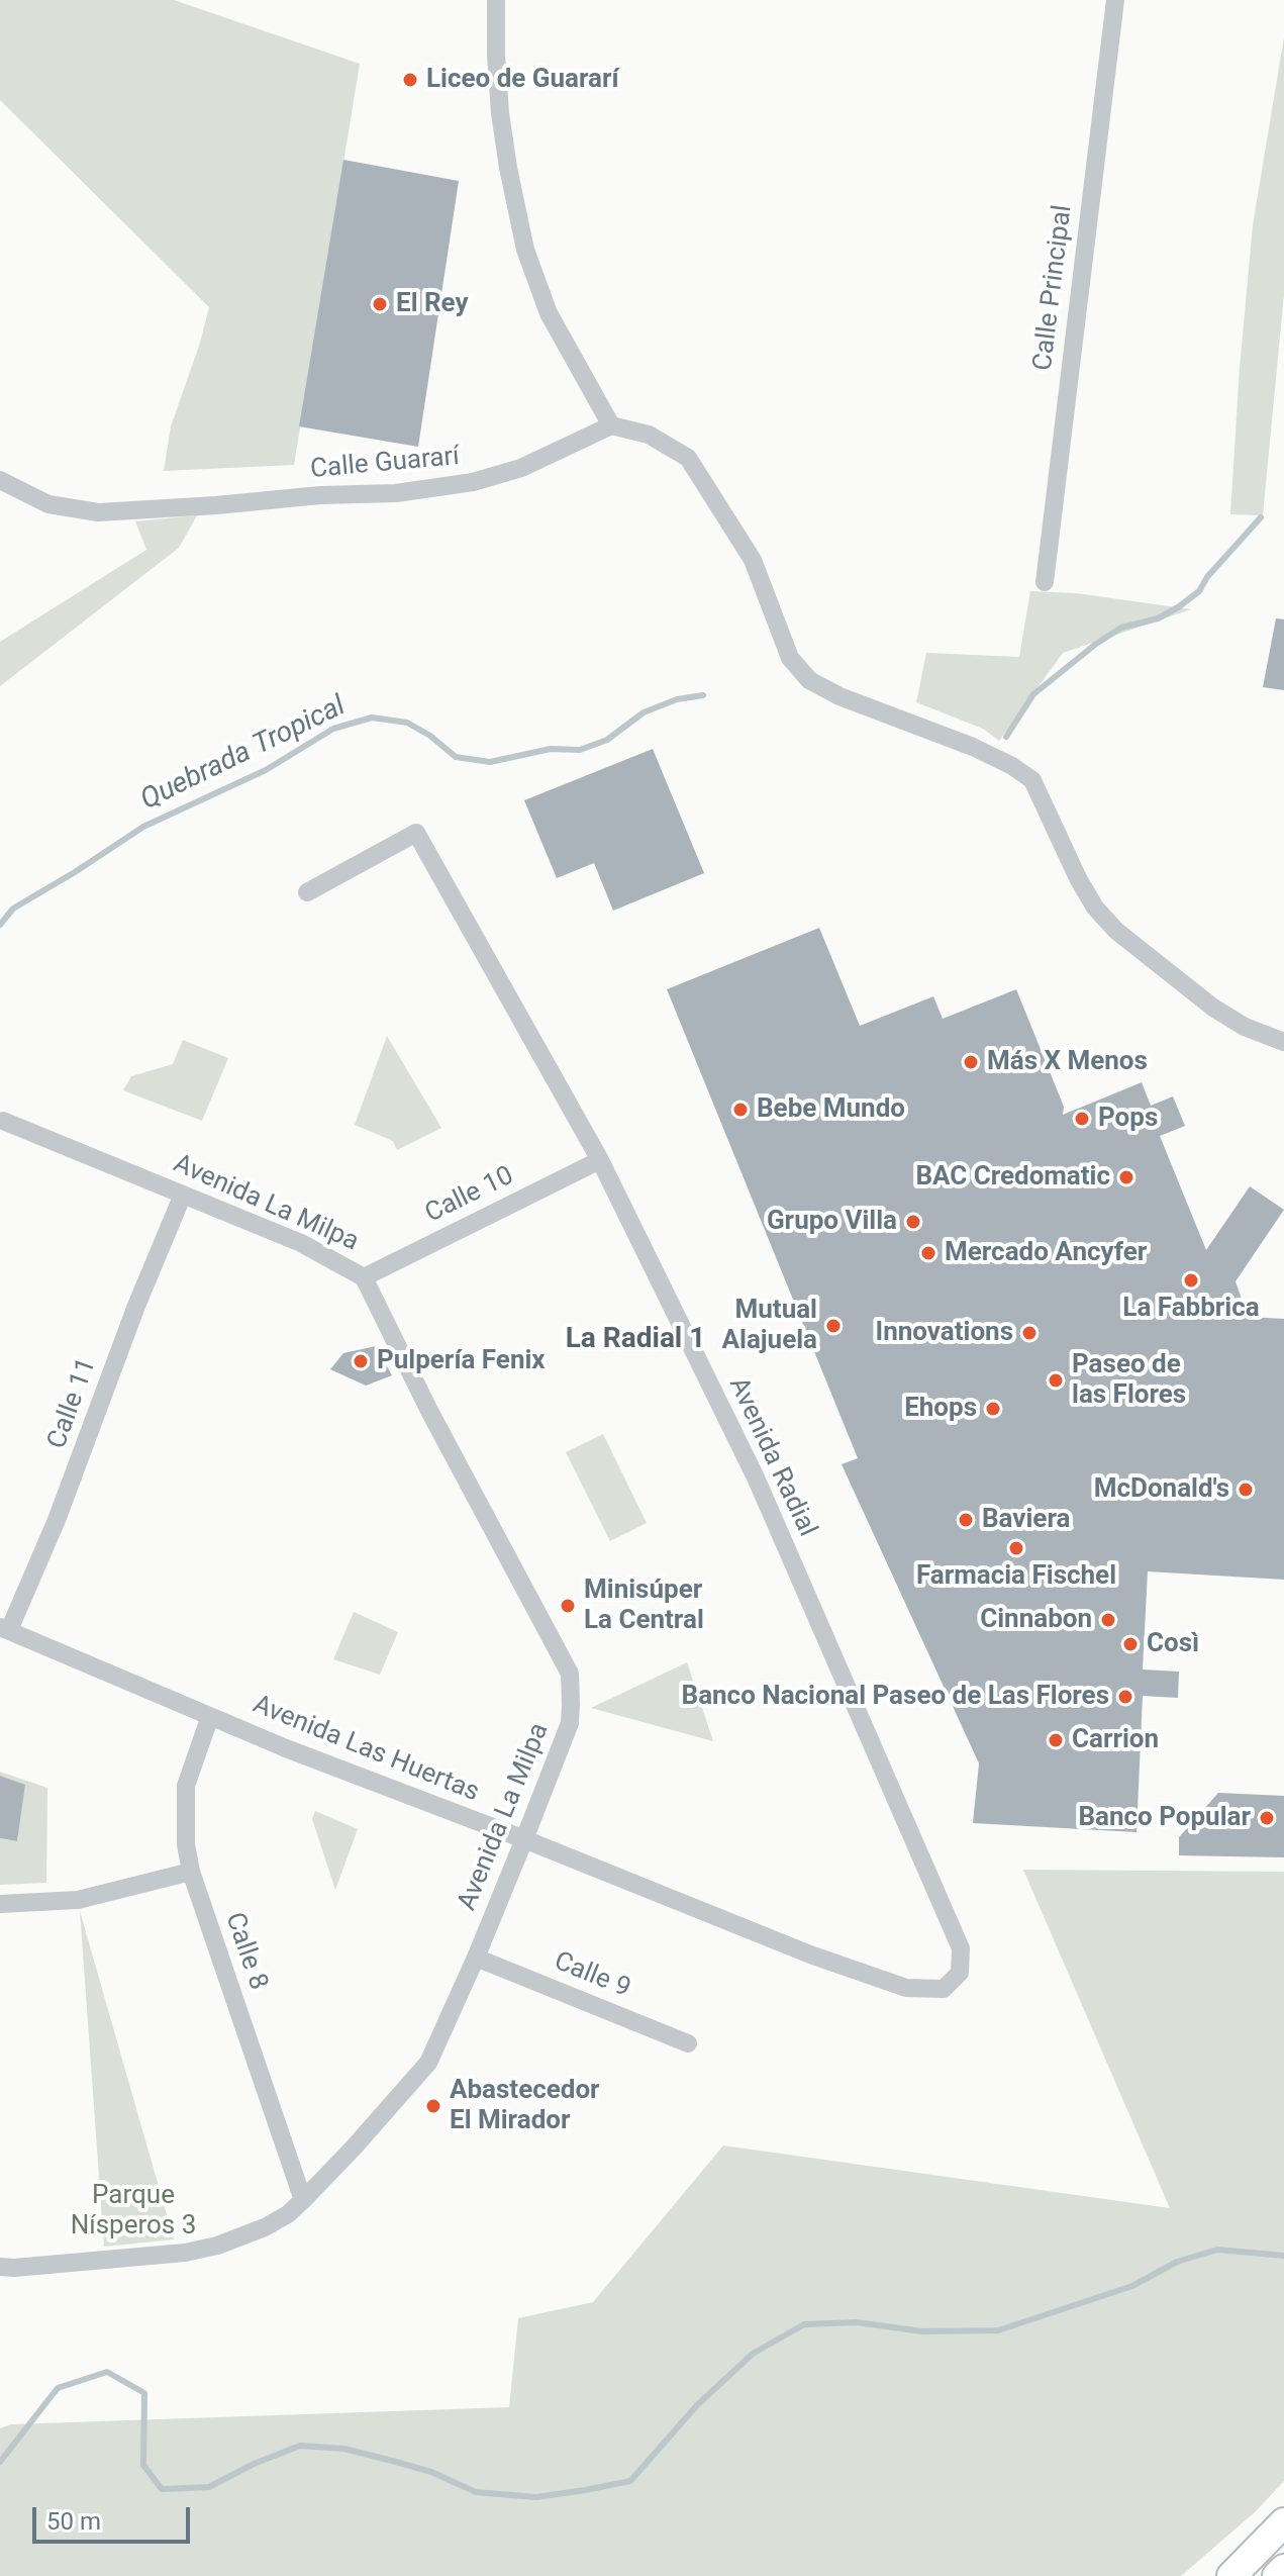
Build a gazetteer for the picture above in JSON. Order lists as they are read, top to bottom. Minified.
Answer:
{"streets":{"street":["Calle Principal","Calle Guararí","Calle 10","Avenida La Milpa","Calle 11","Avenida Radial","Avenida Las Huertas","Calle 8","Calle 9"]},"crossings":[["Calle 10","Avenida La Milpa"],["Calle 10","Avenida Radial"],["Avenida La Milpa","Calle 11"],["Avenida La Milpa","Avenida Las Huertas"],["Avenida La Milpa","Calle 8"],["Avenida La Milpa","Calle 9"],["Calle 11","Avenida Las Huertas"],["Avenida Radial","Avenida Las Huertas"],["Avenida Las Huertas","Calle 8"]],"districts":["La Radial 1"],"water":["Quebrada Tropical"],"parks":["Parque Nísperos 3"],"places":["Liceo de Guararí","El Rey","Más X Menos","Bebe Mundo","Pops","BAC Credomatic","Grupo Villa","Mercado Ancyfer","La Fabbrica","Mutual Alajuela","Innovations","Pulpería Fenix","Paseo de las Flores","Ehops","McDonald's","Baviera","Farmacia Fischel","Minisúper La Central","Cinnabon","Così","Banco Nacional Paseo de Las Flores","Carrion","Banco Popular","Abastecedor El Mirador"],"scale_bar":"50 m"}
